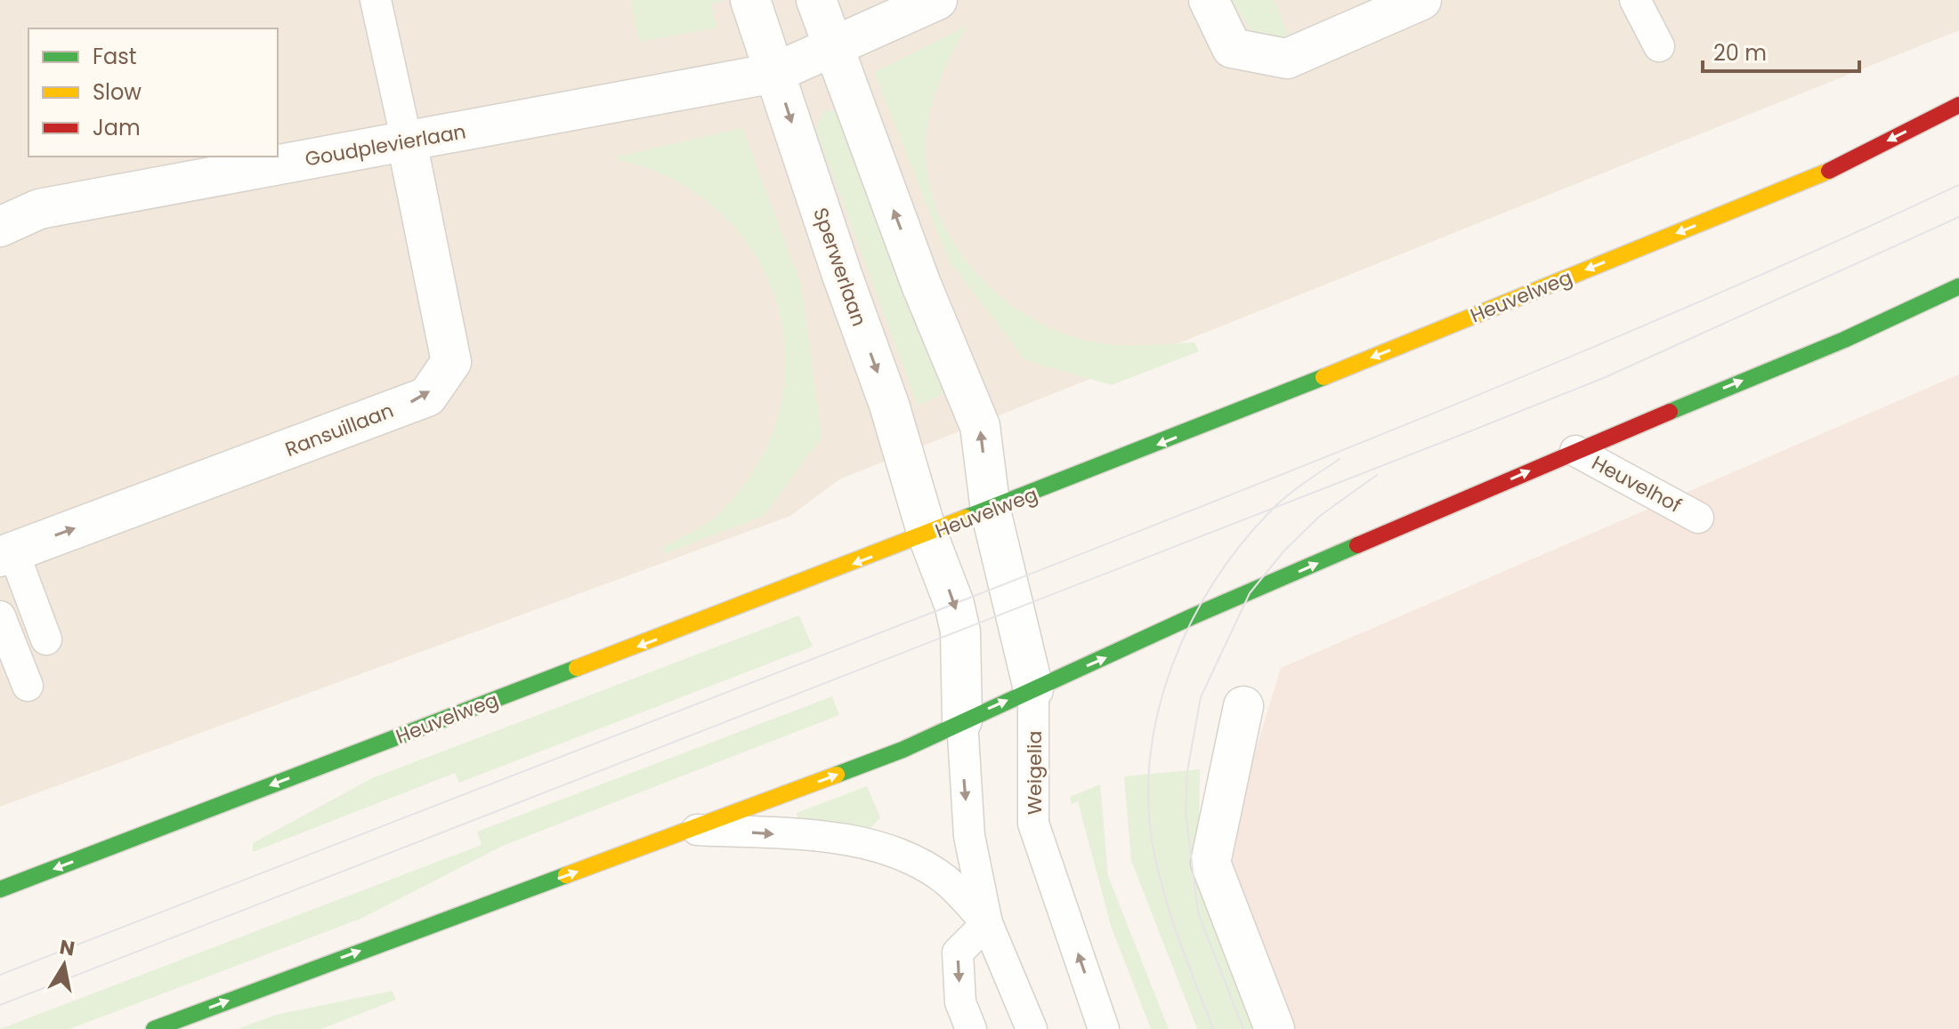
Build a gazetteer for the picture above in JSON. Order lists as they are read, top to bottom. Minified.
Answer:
{"streets":{"main road":["Heuvelweg"],"street":["Goudplevierlaan","Sperwerlaan","Ransuillaan","Weigelia"],"lane":["Heuvelhof"]},"crossings":[["Goudplevierlaan","Sperwerlaan"],["Goudplevierlaan","Ransuillaan"],["Sperwerlaan","Heuvelweg"],["Heuvelweg","Weigelia"]],"one_way":["Heuvelweg","Ransuillaan"],"legend":["Fast","Slow","Jam"],"scale_bar":"20 m","north":"top"}
